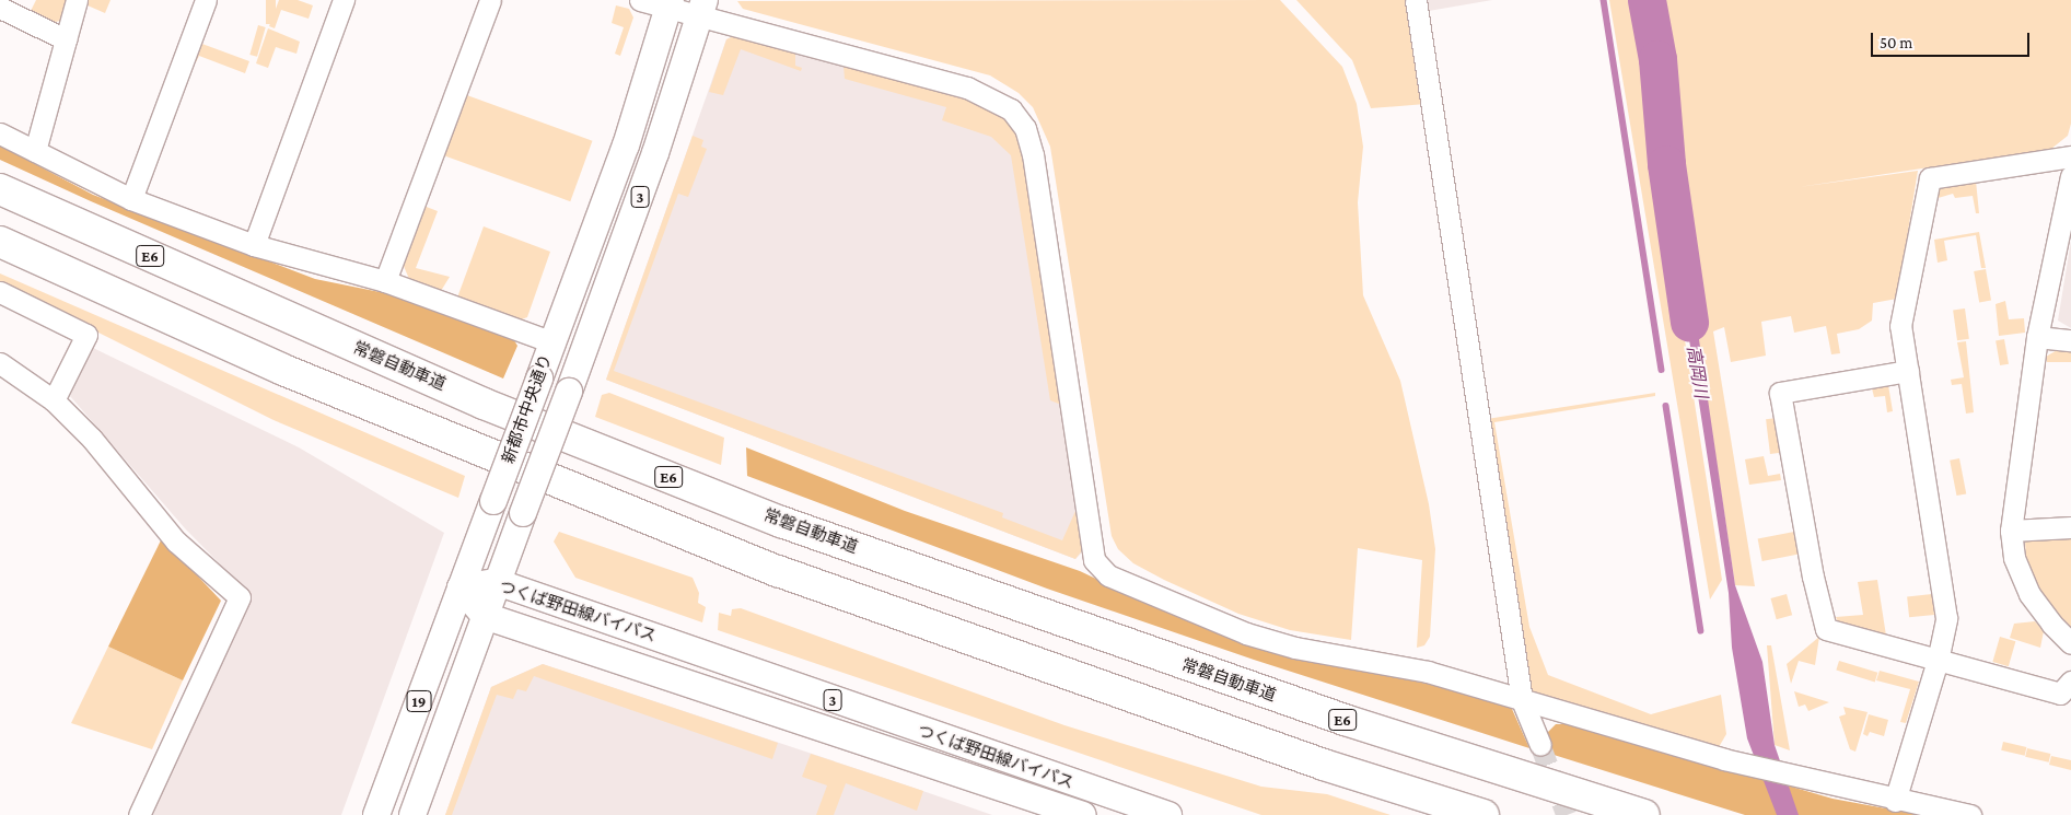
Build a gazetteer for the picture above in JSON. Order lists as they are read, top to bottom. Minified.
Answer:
{"streets":{"highway":["E6","常磐自動車道"],"main road":["3","新都市中央通り","つくば野田線バイパス","19"]},"crossings":[["新都市中央通り","つくば野田線バイパス"]],"water":["高岡川"],"scale_bar":"50 m"}
